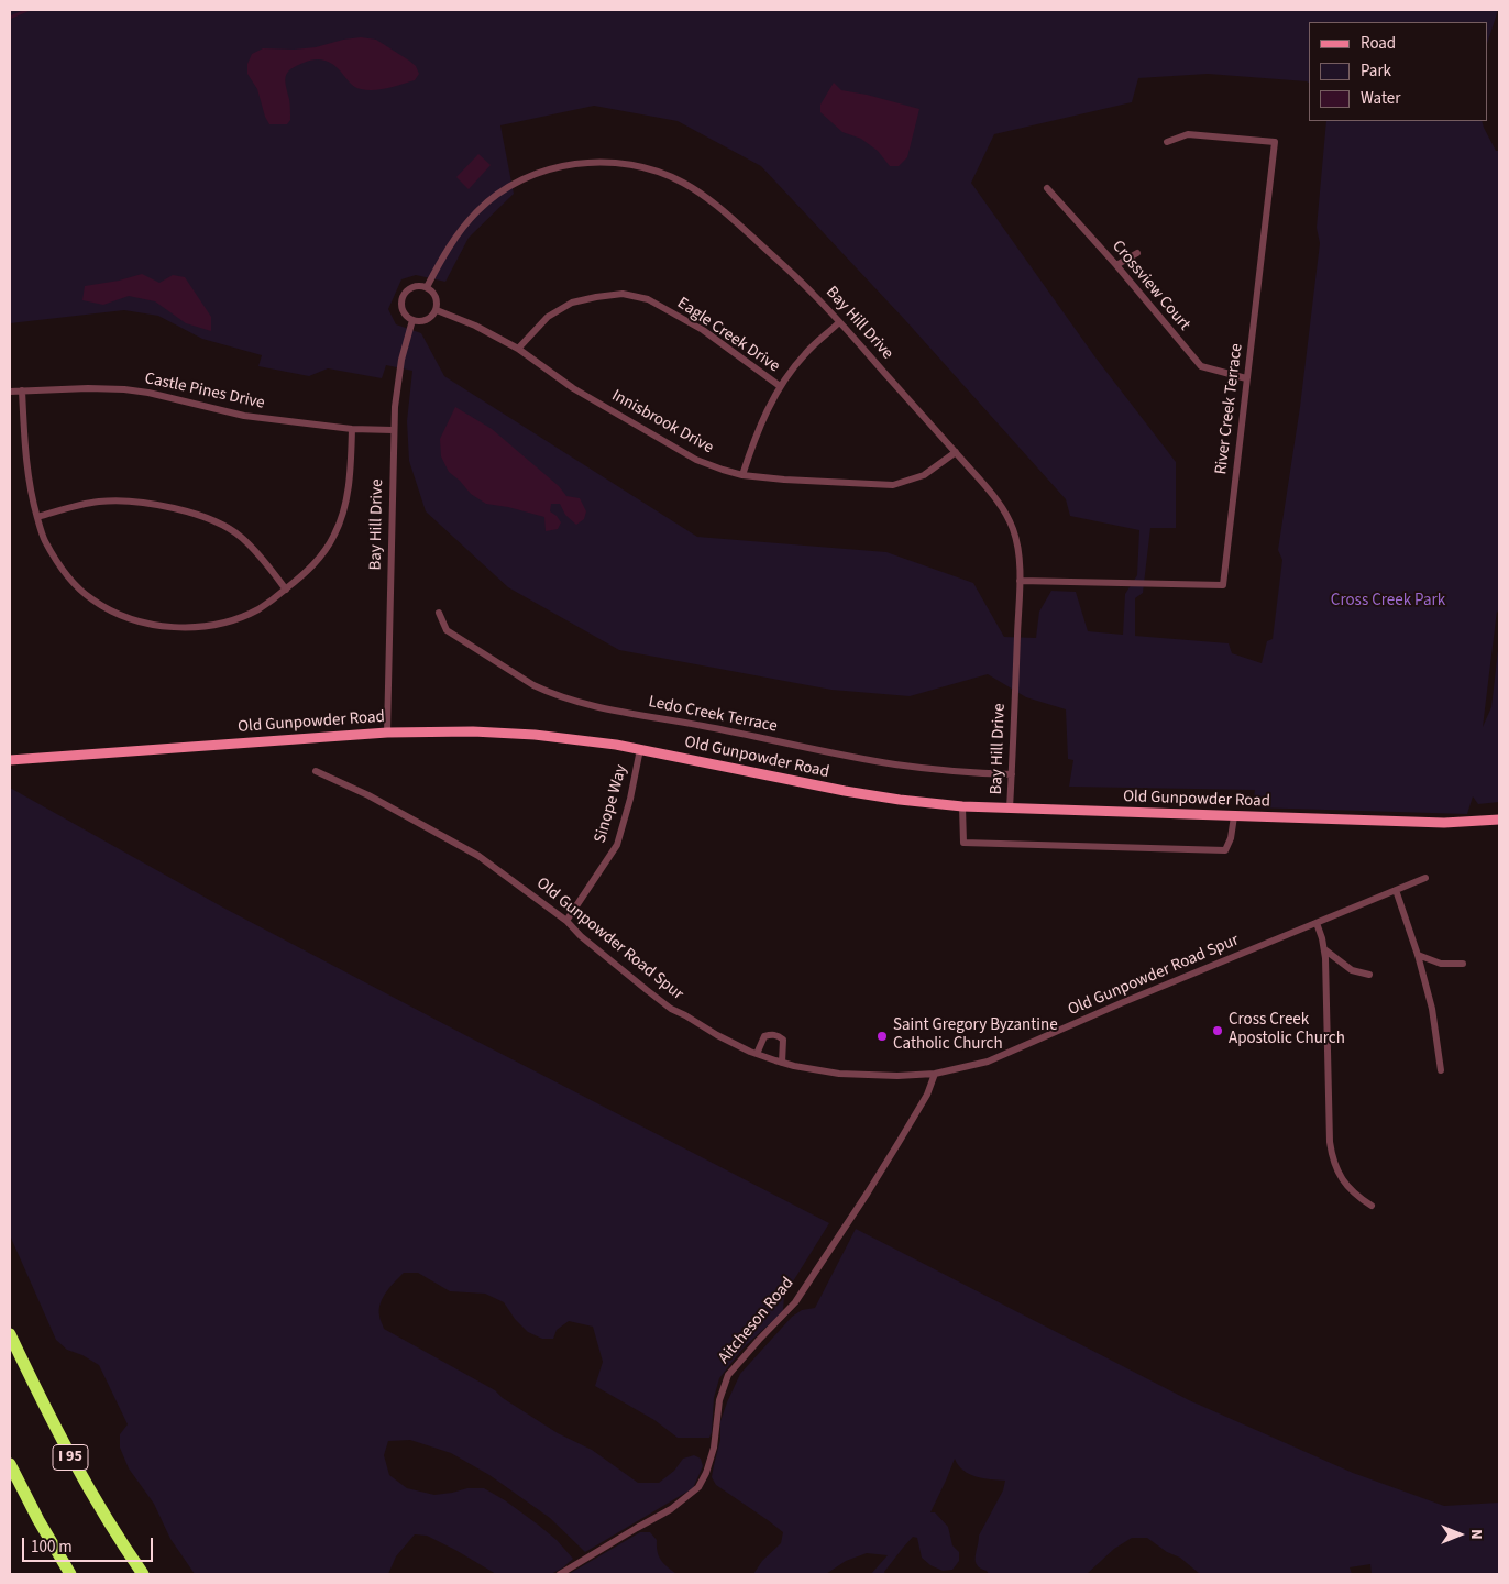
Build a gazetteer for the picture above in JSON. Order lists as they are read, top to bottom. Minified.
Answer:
{"streets":{"highway":["I 95"],"main road":["Old Gunpowder Road"],"street":["Crossview Court","Bay Hill Drive","Eagle Creek Drive","Castle Pines Drive","River Creek Terrace","Innisbrook Drive","Ledo Creek Terrace","Sinope Way","Old Gunpowder Road Spur","Aitcheson Road"]},"crossings":[["Crossview Court","River Creek Terrace"],["Bay Hill Drive","Castle Pines Drive"],["Bay Hill Drive","River Creek Terrace"],["Bay Hill Drive","Innisbrook Drive"],["Bay Hill Drive","Ledo Creek Terrace"],["Bay Hill Drive","Old Gunpowder Road"],["Eagle Creek Drive","Innisbrook Drive"],["Old Gunpowder Road","Sinope Way"],["Sinope Way","Old Gunpowder Road Spur"],["Old Gunpowder Road Spur","Aitcheson Road"]],"parks":["Cross Creek Park"],"places":["Cross Creek Apostolic Church","Saint Gregory Byzantine Catholic Church"],"legend":["Road","Park","Water"],"scale_bar":"100 m","north":"right"}
